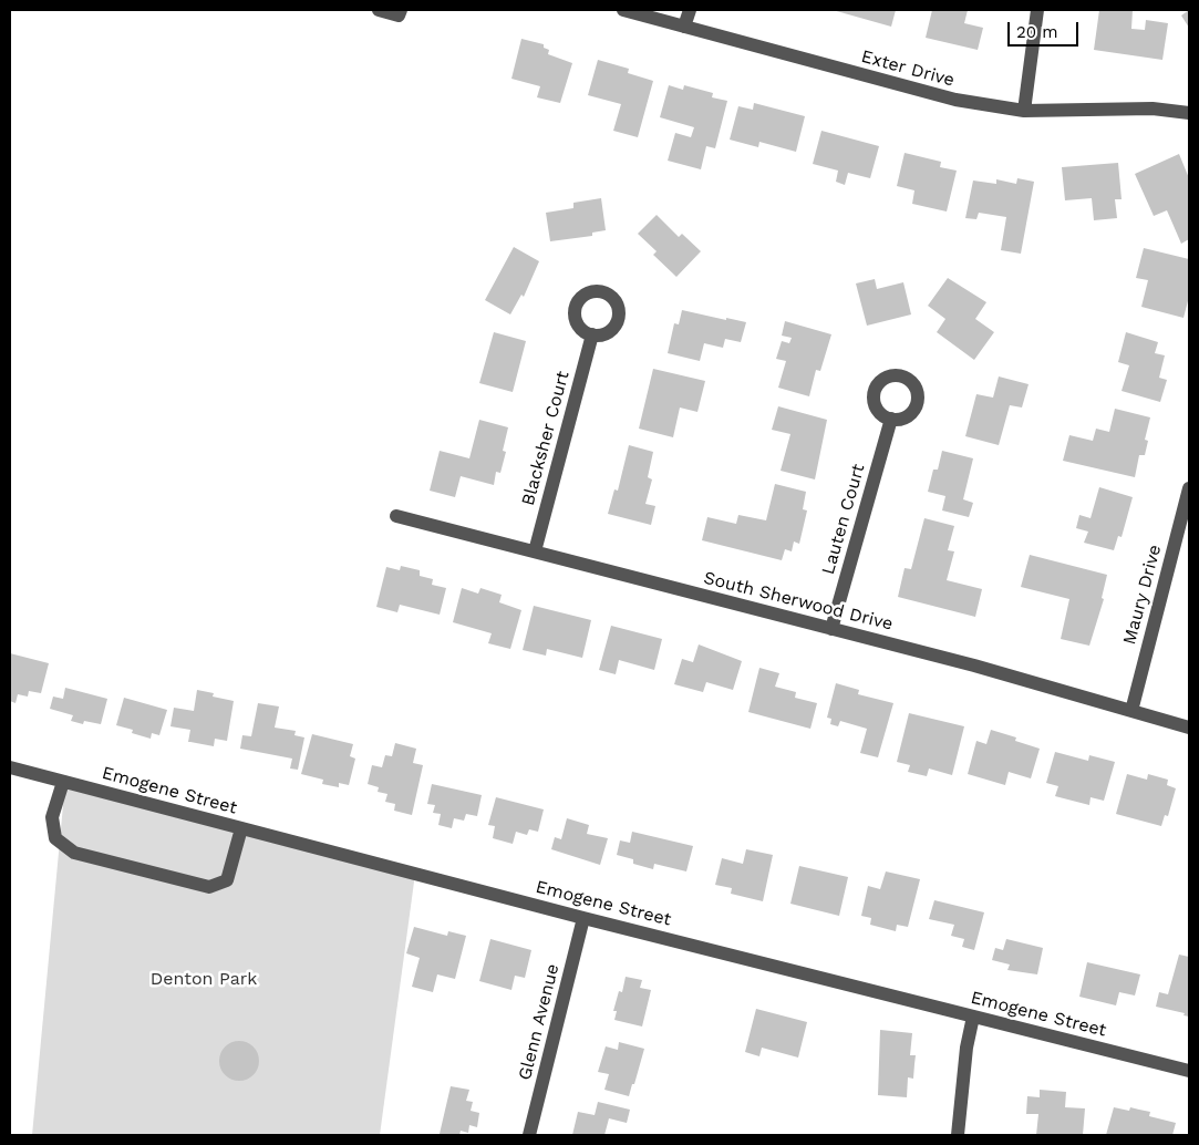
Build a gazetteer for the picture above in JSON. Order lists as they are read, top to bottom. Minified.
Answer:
{"streets":{"street":["Exter Drive","Blacksher Court","Lauten Court","Maury Drive","South Sherwood Drive","Emogene Street","Glenn Avenue"]},"crossings":[["Blacksher Court","South Sherwood Drive"],["Lauten Court","South Sherwood Drive"],["Maury Drive","South Sherwood Drive"],["Emogene Street","Glenn Avenue"]],"parks":["Denton Park"],"scale_bar":"20 m"}
